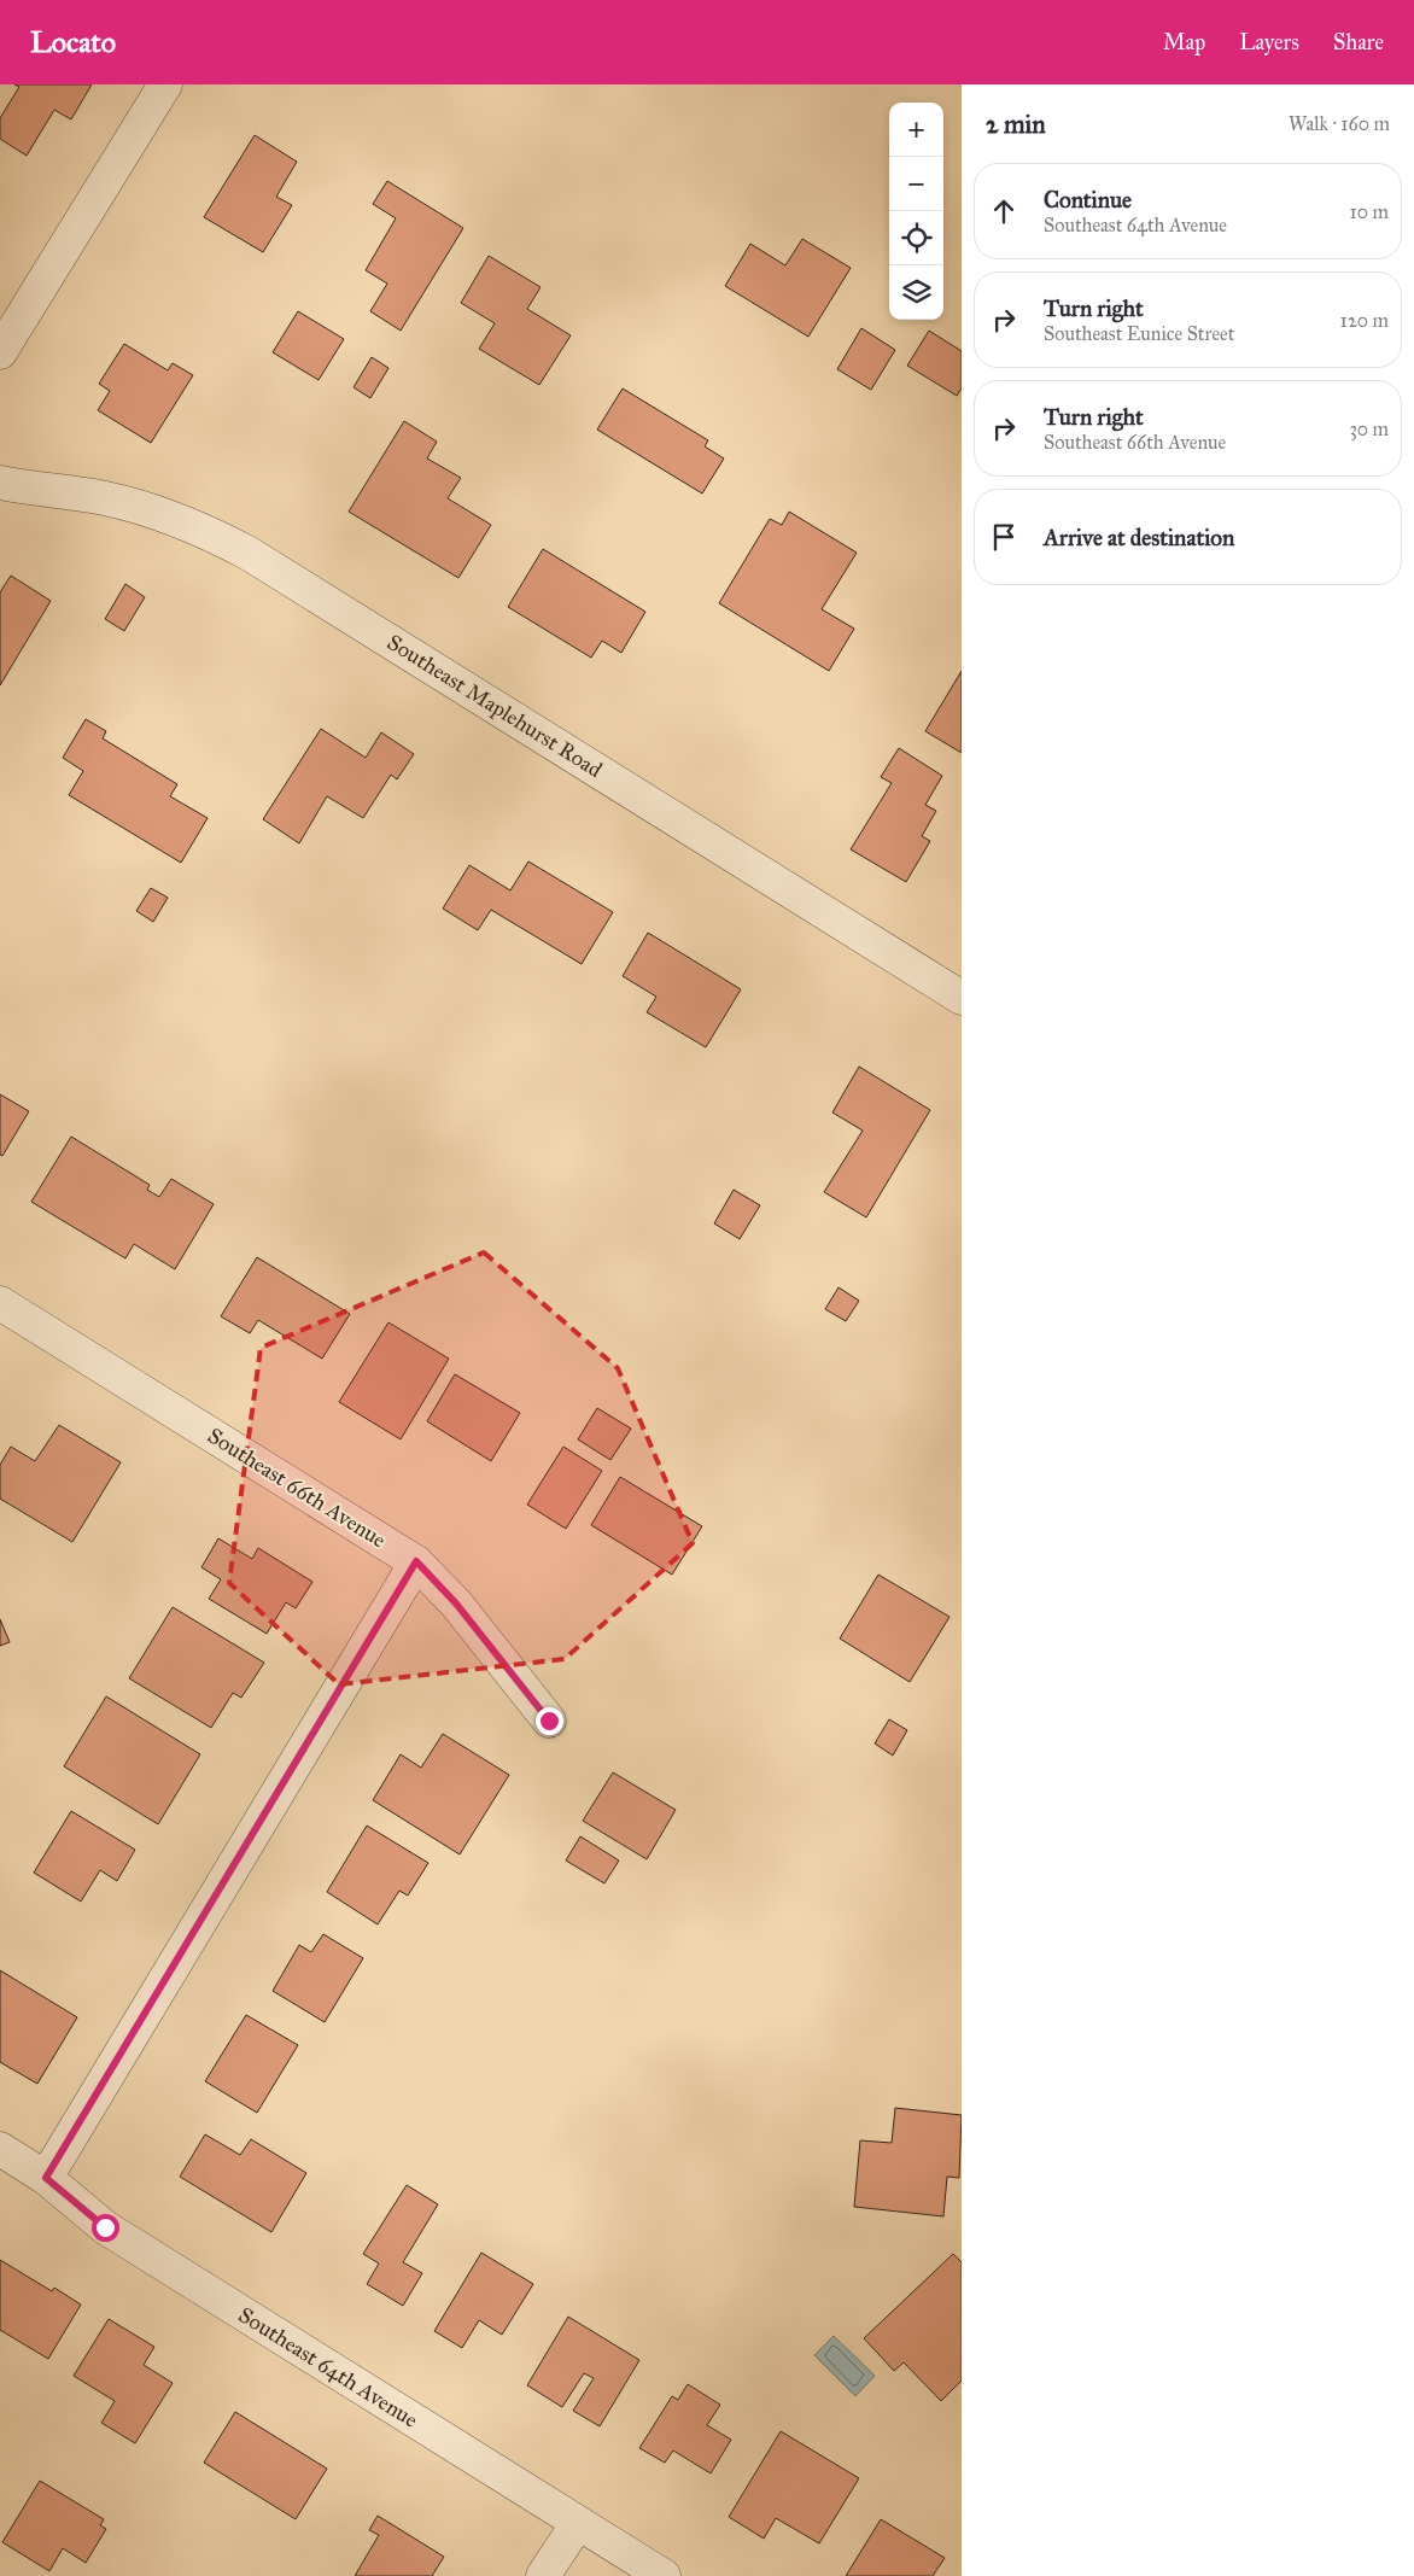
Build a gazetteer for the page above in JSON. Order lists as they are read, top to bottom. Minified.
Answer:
{"streets":{"street":["Southeast Maplehurst Road","Southeast 66th Avenue","Southeast 64th Avenue"]},"page":{"header":"Locato","nav":["Map","Layers","Share"],"heading":["2 min","Walk · 160 m"],"map_buttons":["+","−"],"list":[["Continue","Southeast 64th Avenue","10 m"],["Turn right","Southeast Eunice Street","120 m"],["Turn right","Southeast 66th Avenue","30 m"],"Arrive at destination"]}}
